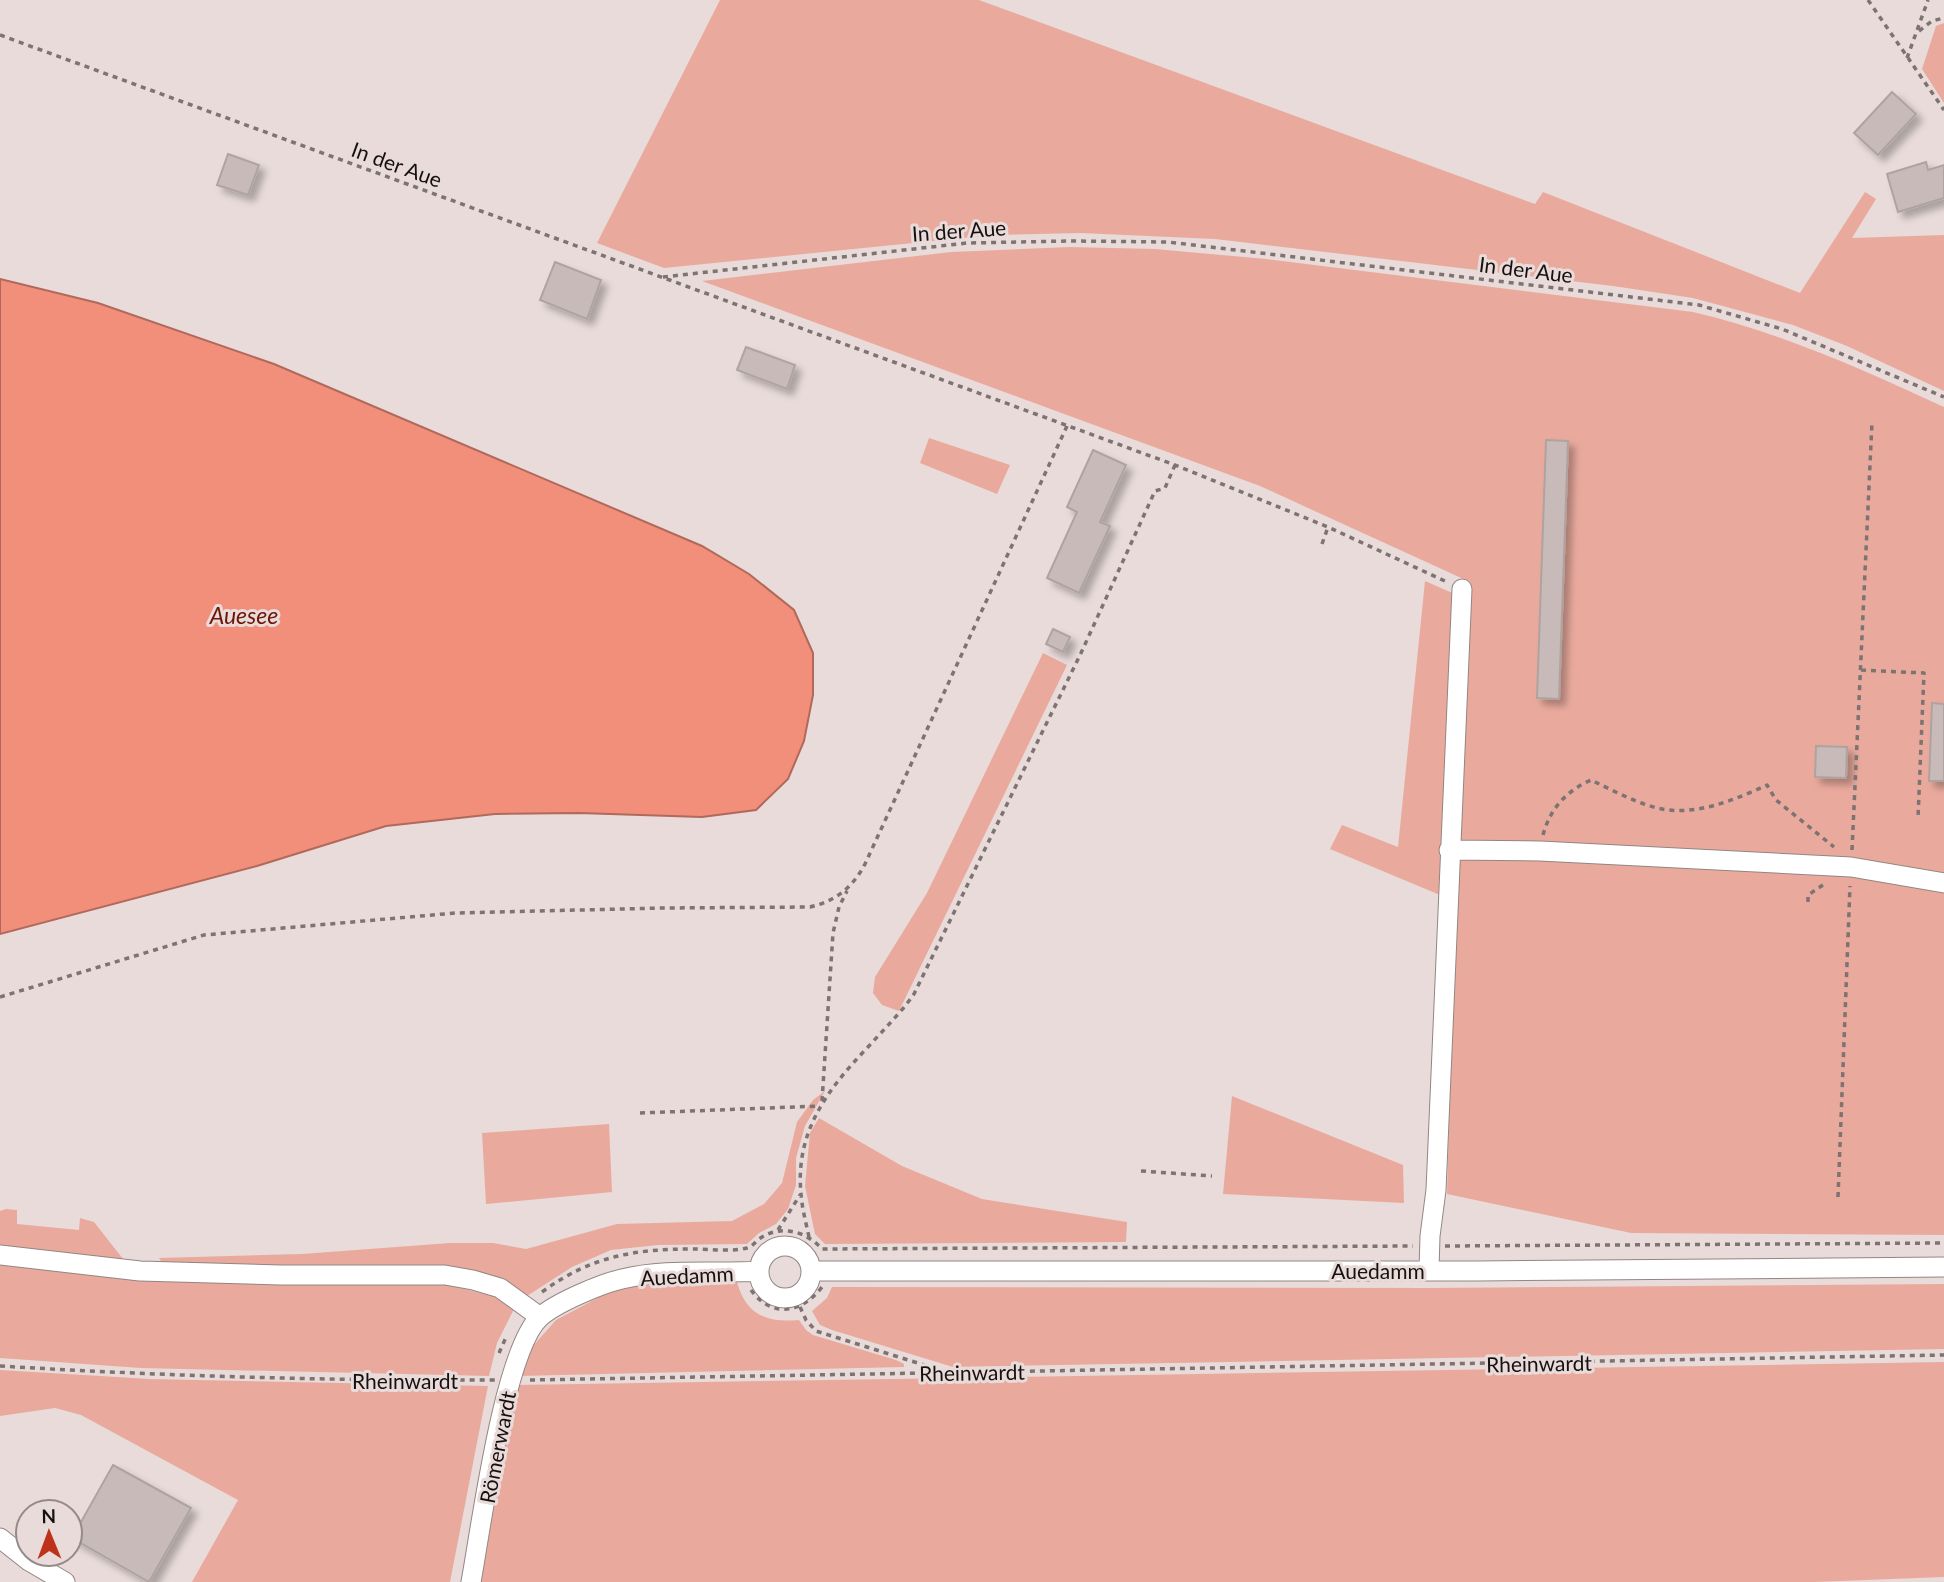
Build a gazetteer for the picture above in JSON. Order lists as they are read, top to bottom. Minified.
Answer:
{"streets":{"street":["Auedamm","Römerwardt"],"path":["In der Aue","Rheinwardt"]},"crossings":[["Auedamm","Römerwardt"],["Rheinwardt","Römerwardt"]],"water":["Auesee"],"north":"top"}
